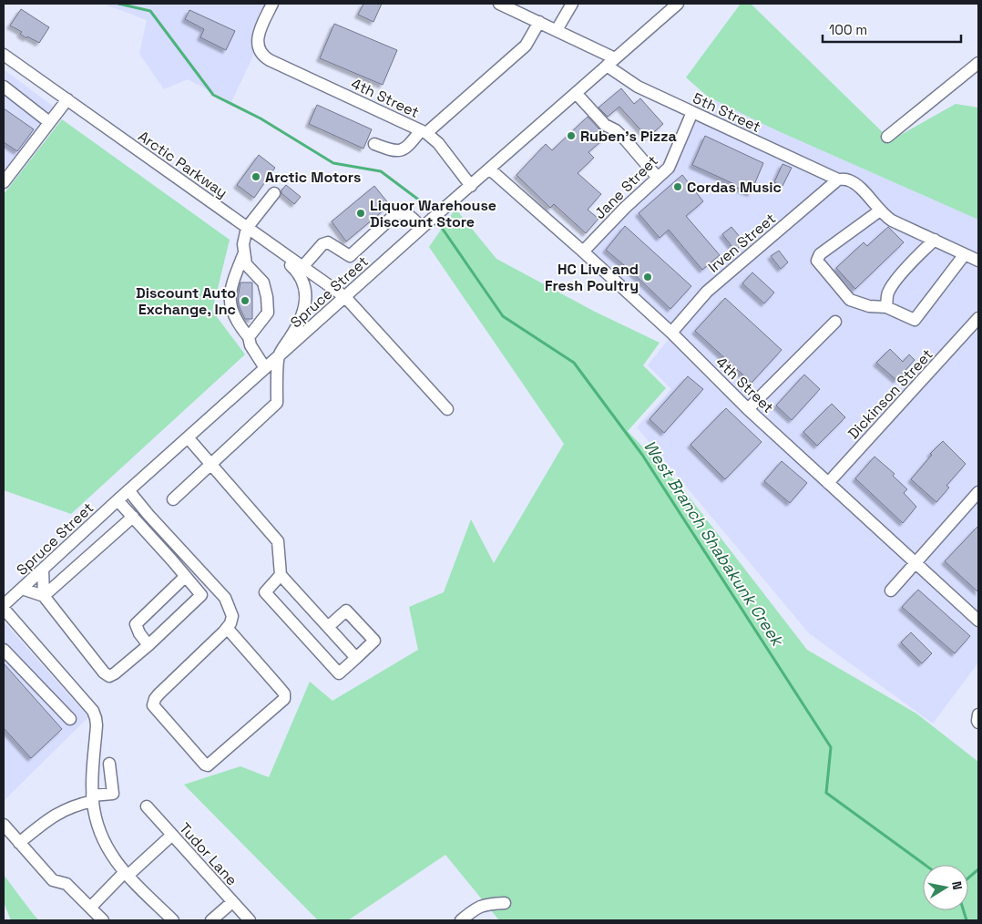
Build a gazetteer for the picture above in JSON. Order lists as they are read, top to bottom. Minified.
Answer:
{"streets":{"street":["4th Street","5th Street","Arctic Parkway","Jane Street","Irven Street","Spruce Street","Dickinson Street","Tudor Lane"]},"crossings":[["4th Street","Jane Street"],["4th Street","Irven Street"],["4th Street","Spruce Street"],["4th Street","Dickinson Street"],["5th Street","Jane Street"],["5th Street","Irven Street"],["5th Street","Spruce Street"],["Arctic Parkway","Spruce Street"]],"water":["West Branch Shabakunk Creek"],"places":["Ruben's Pizza","Arctic Motors","Cordas Music","Liquor Warehouse Discount Store","HC Live and Fresh Poultry","Discount Auto Exchange, Inc"],"scale_bar":"100 m","north":"right"}
